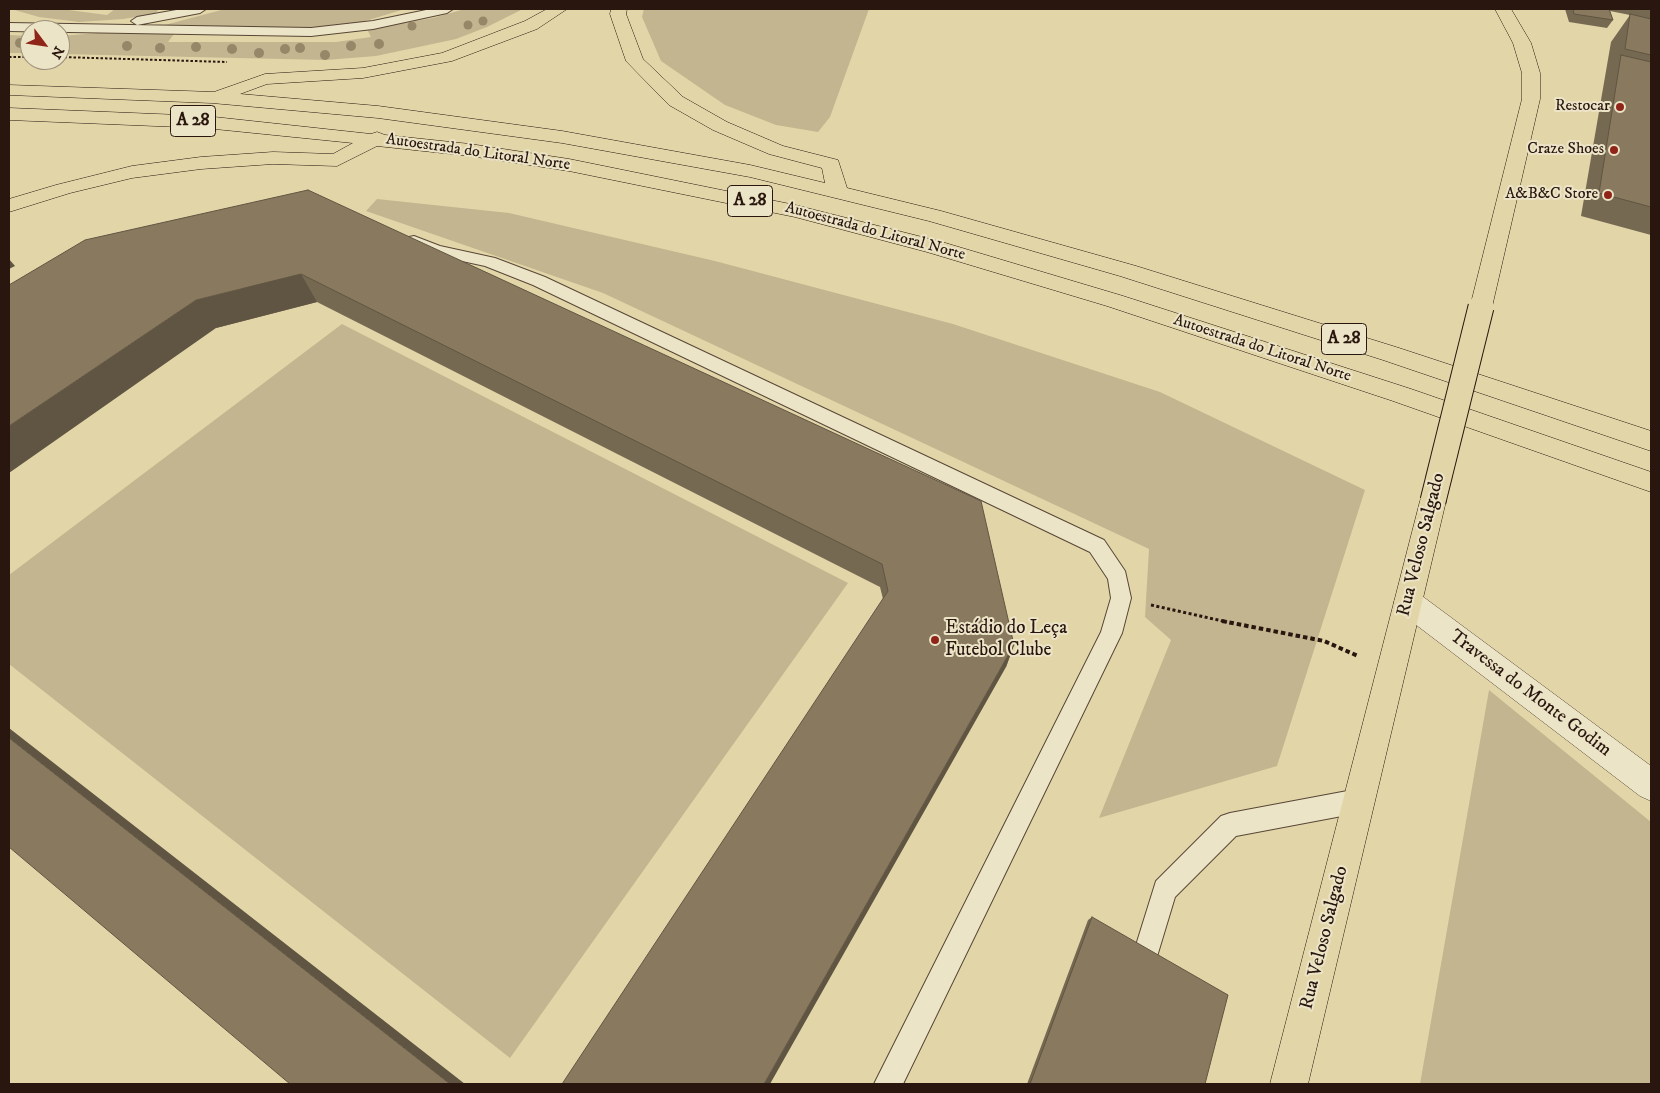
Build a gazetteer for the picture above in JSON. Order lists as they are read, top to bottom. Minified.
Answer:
{"streets":{"main road":["A 28","Autoestrada do Litoral Norte","Rua Veloso Salgado"],"street":["Travessa do Monte Godim"]},"crossings":[["Rua Veloso Salgado","Travessa do Monte Godim"]],"places":["Restocar","Craze Shoes","A&B&C Store","Estádio do Leça Futebol Clube"],"north":"bottom right"}
